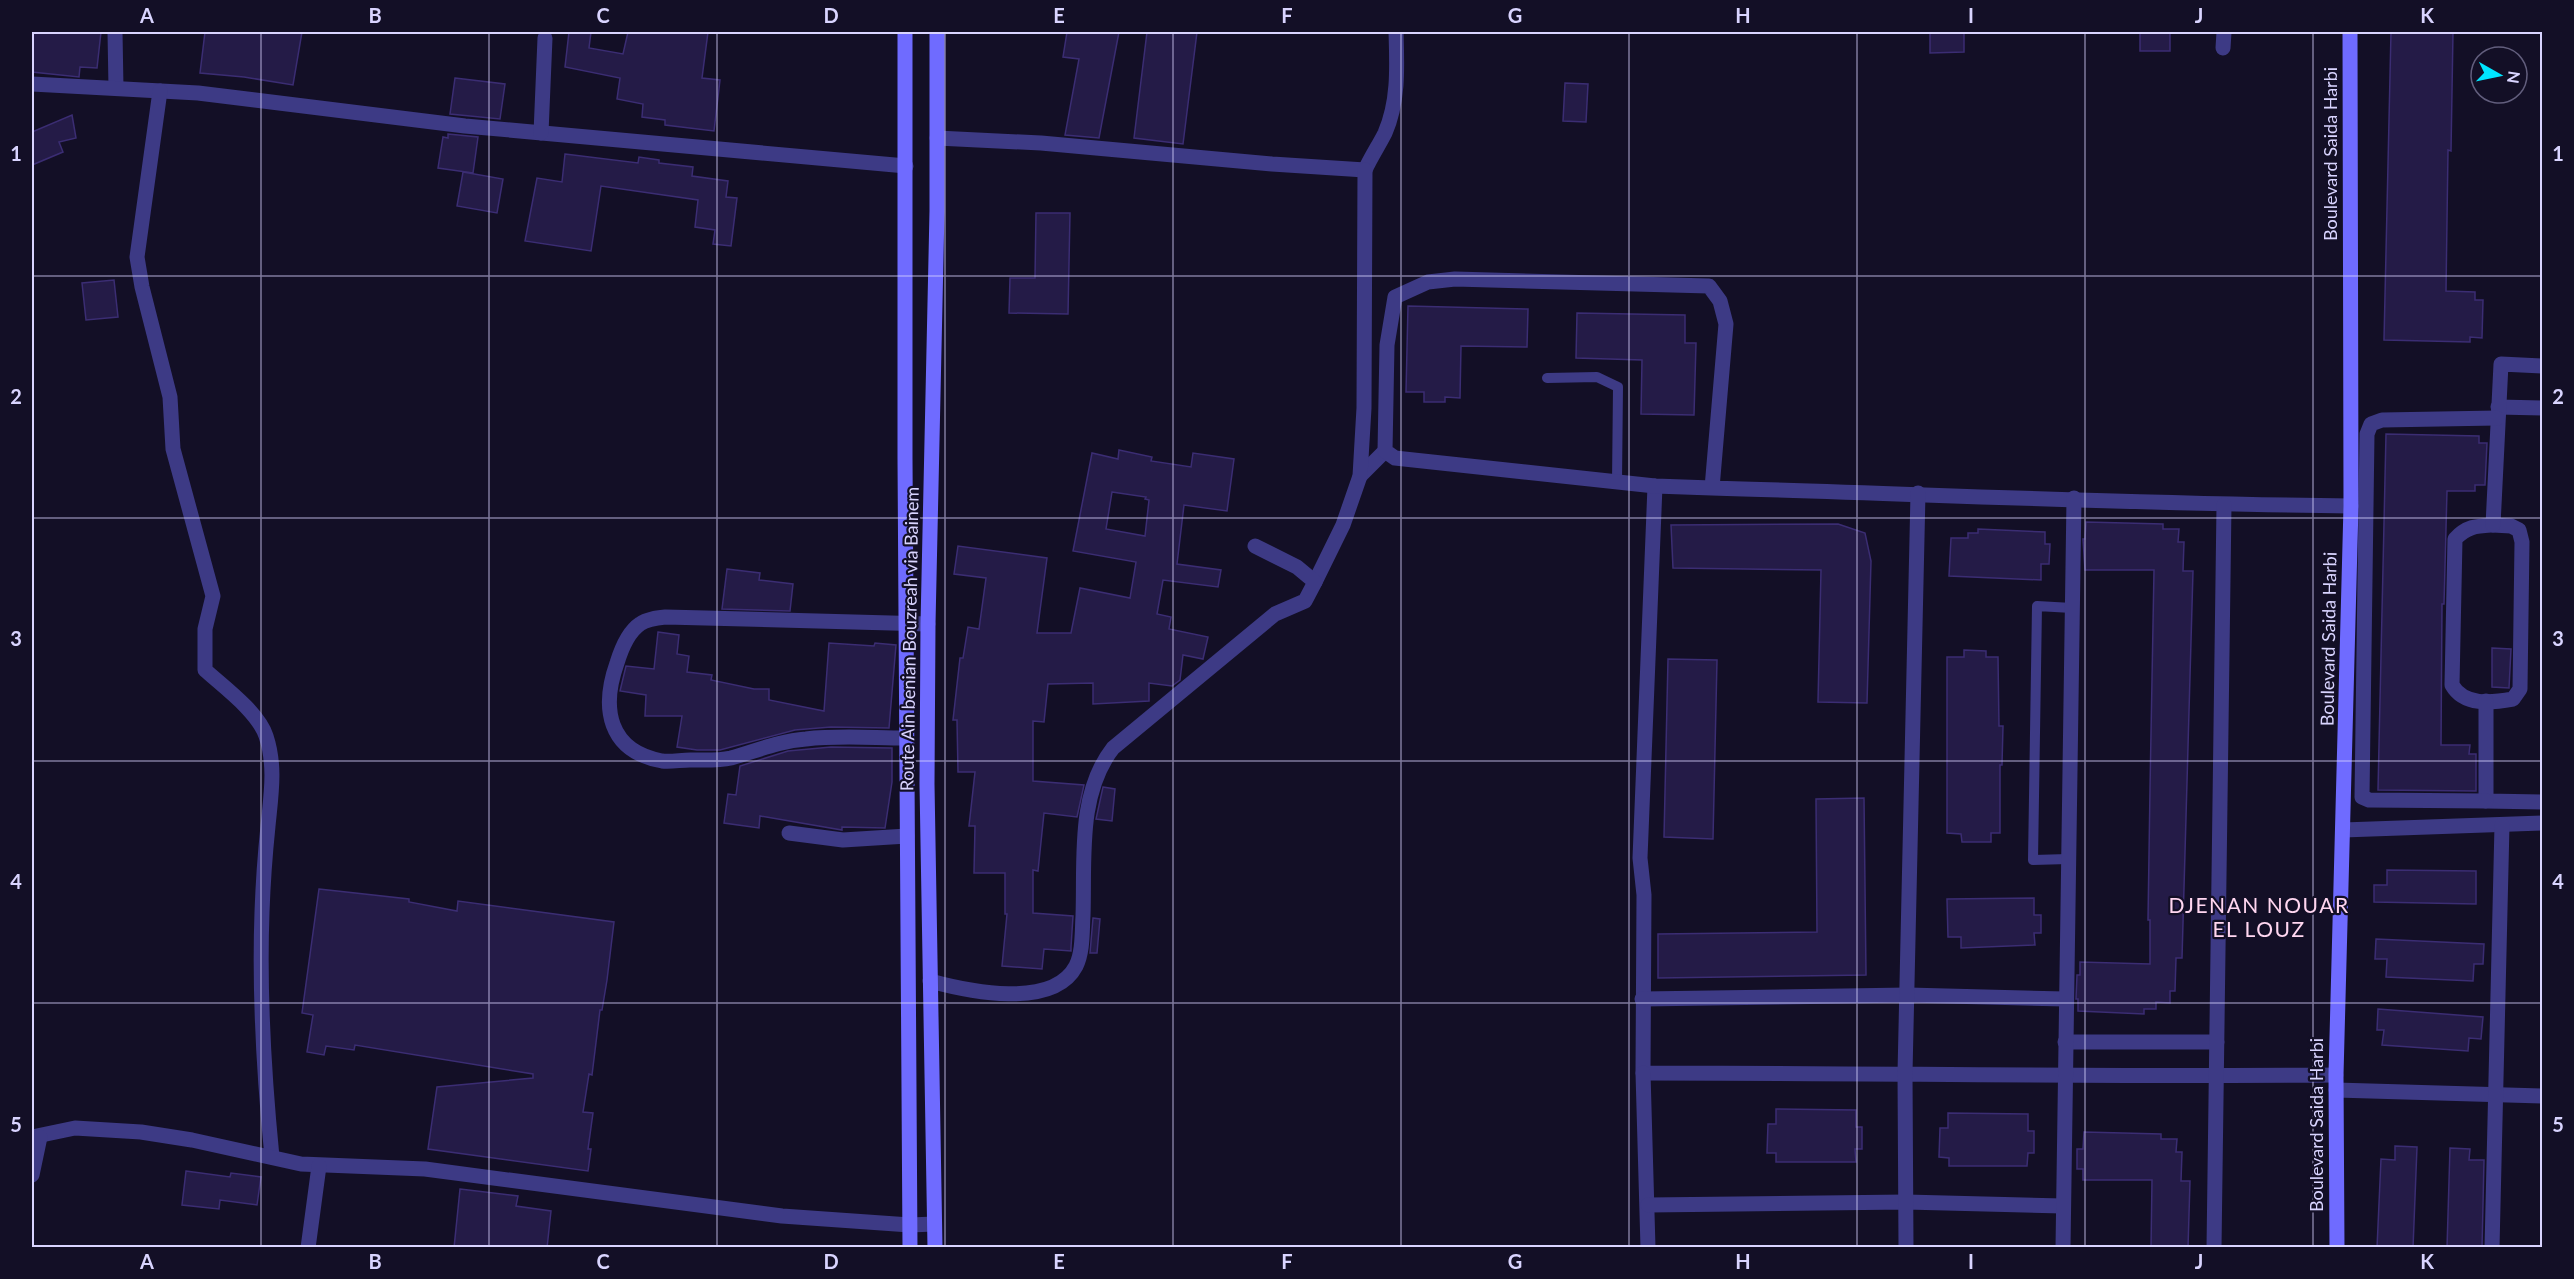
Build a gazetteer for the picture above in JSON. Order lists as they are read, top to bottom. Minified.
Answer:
{"streets":{"main road":["Boulevard Saida Harbi","Route Ain benian Bouzreah via Bainem"]},"districts":["DJENAN NOUAR EL LOUZ"],"north":"right","grid":{"columns":["A","B","C","D","E","F","G","H","I","J","K"],"rows":["1","2","3","4","5"]}}
